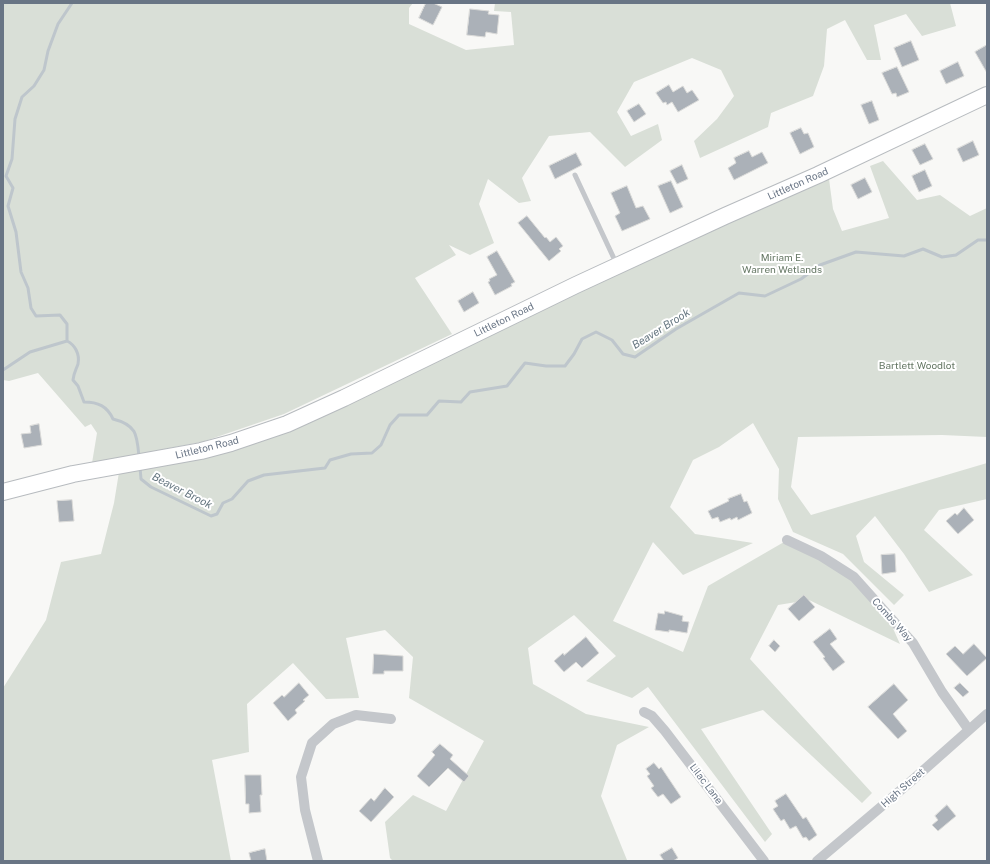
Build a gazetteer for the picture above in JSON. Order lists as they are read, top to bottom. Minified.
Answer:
{"streets":{"main road":["Littleton Road"],"street":["Combs Way","Lilac Lane","High Street"]},"crossings":[["Combs Way","High Street"]],"water":["Beaver Brook"],"parks":["Miriam E. Warren Wetlands","Bartlett Woodlot"]}
